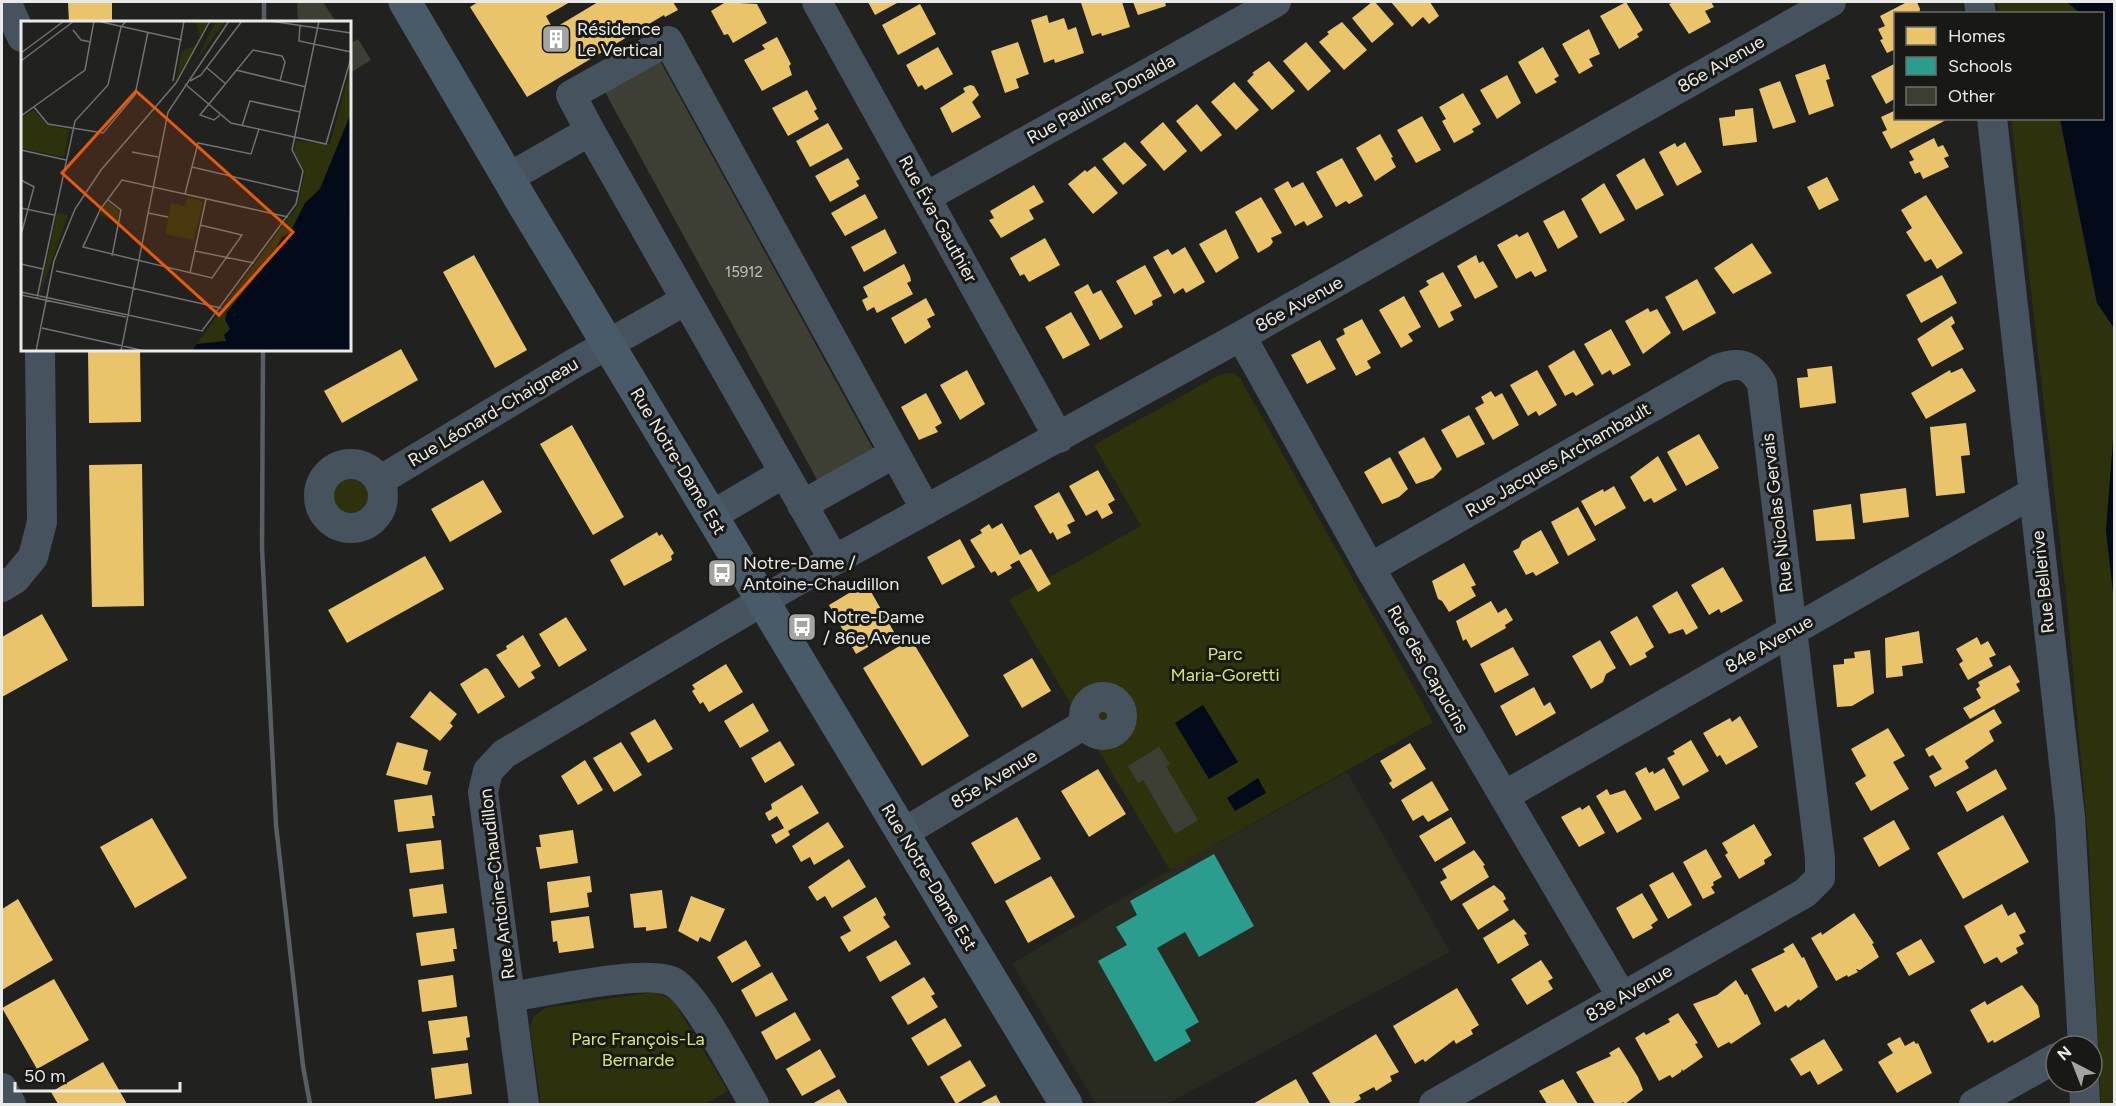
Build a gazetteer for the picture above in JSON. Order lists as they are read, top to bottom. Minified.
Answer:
{"streets":{"main road":["Rue Notre-Dame Est"],"street":["86e Avenue","Rue Pauline-Donalda","Rue Éva-Gauthier","Rue Léonard-Chaigneau","Rue Jacques Archambault","Rue Nicolas Gervais","Rue Bellerive","84e Avenue","Rue des Capucins","85e Avenue","Rue Antoine-Chaudillon","83e Avenue"]},"crossings":[["86e Avenue","Rue Éva-Gauthier"],["86e Avenue","Rue Notre-Dame Est"],["86e Avenue","Rue des Capucins"],["86e Avenue","Rue Antoine-Chaudillon"],["Rue Pauline-Donalda","Rue Éva-Gauthier"],["Rue Léonard-Chaigneau","Rue Notre-Dame Est"],["Rue Jacques Archambault","Rue Nicolas Gervais"],["Rue Jacques Archambault","Rue des Capucins"],["Rue Notre-Dame Est","85e Avenue"],["Rue Notre-Dame Est","Rue Antoine-Chaudillon"],["Rue Nicolas Gervais","84e Avenue"],["Rue Nicolas Gervais","83e Avenue"],["Rue Bellerive","84e Avenue"],["84e Avenue","Rue des Capucins"],["Rue des Capucins","83e Avenue"]],"parks":["Parc Maria-Goretti","Parc François-La Bernarde"],"places":{"building":["Résidence Le Vertical"],"bus stop":["Notre-Dame / Antoine-Chaudillon","Notre-Dame / 86e Avenue"]},"house_numbers":["15912"],"legend":["Homes","Schools","Other"],"scale_bar":"50 m","north":"top left"}
